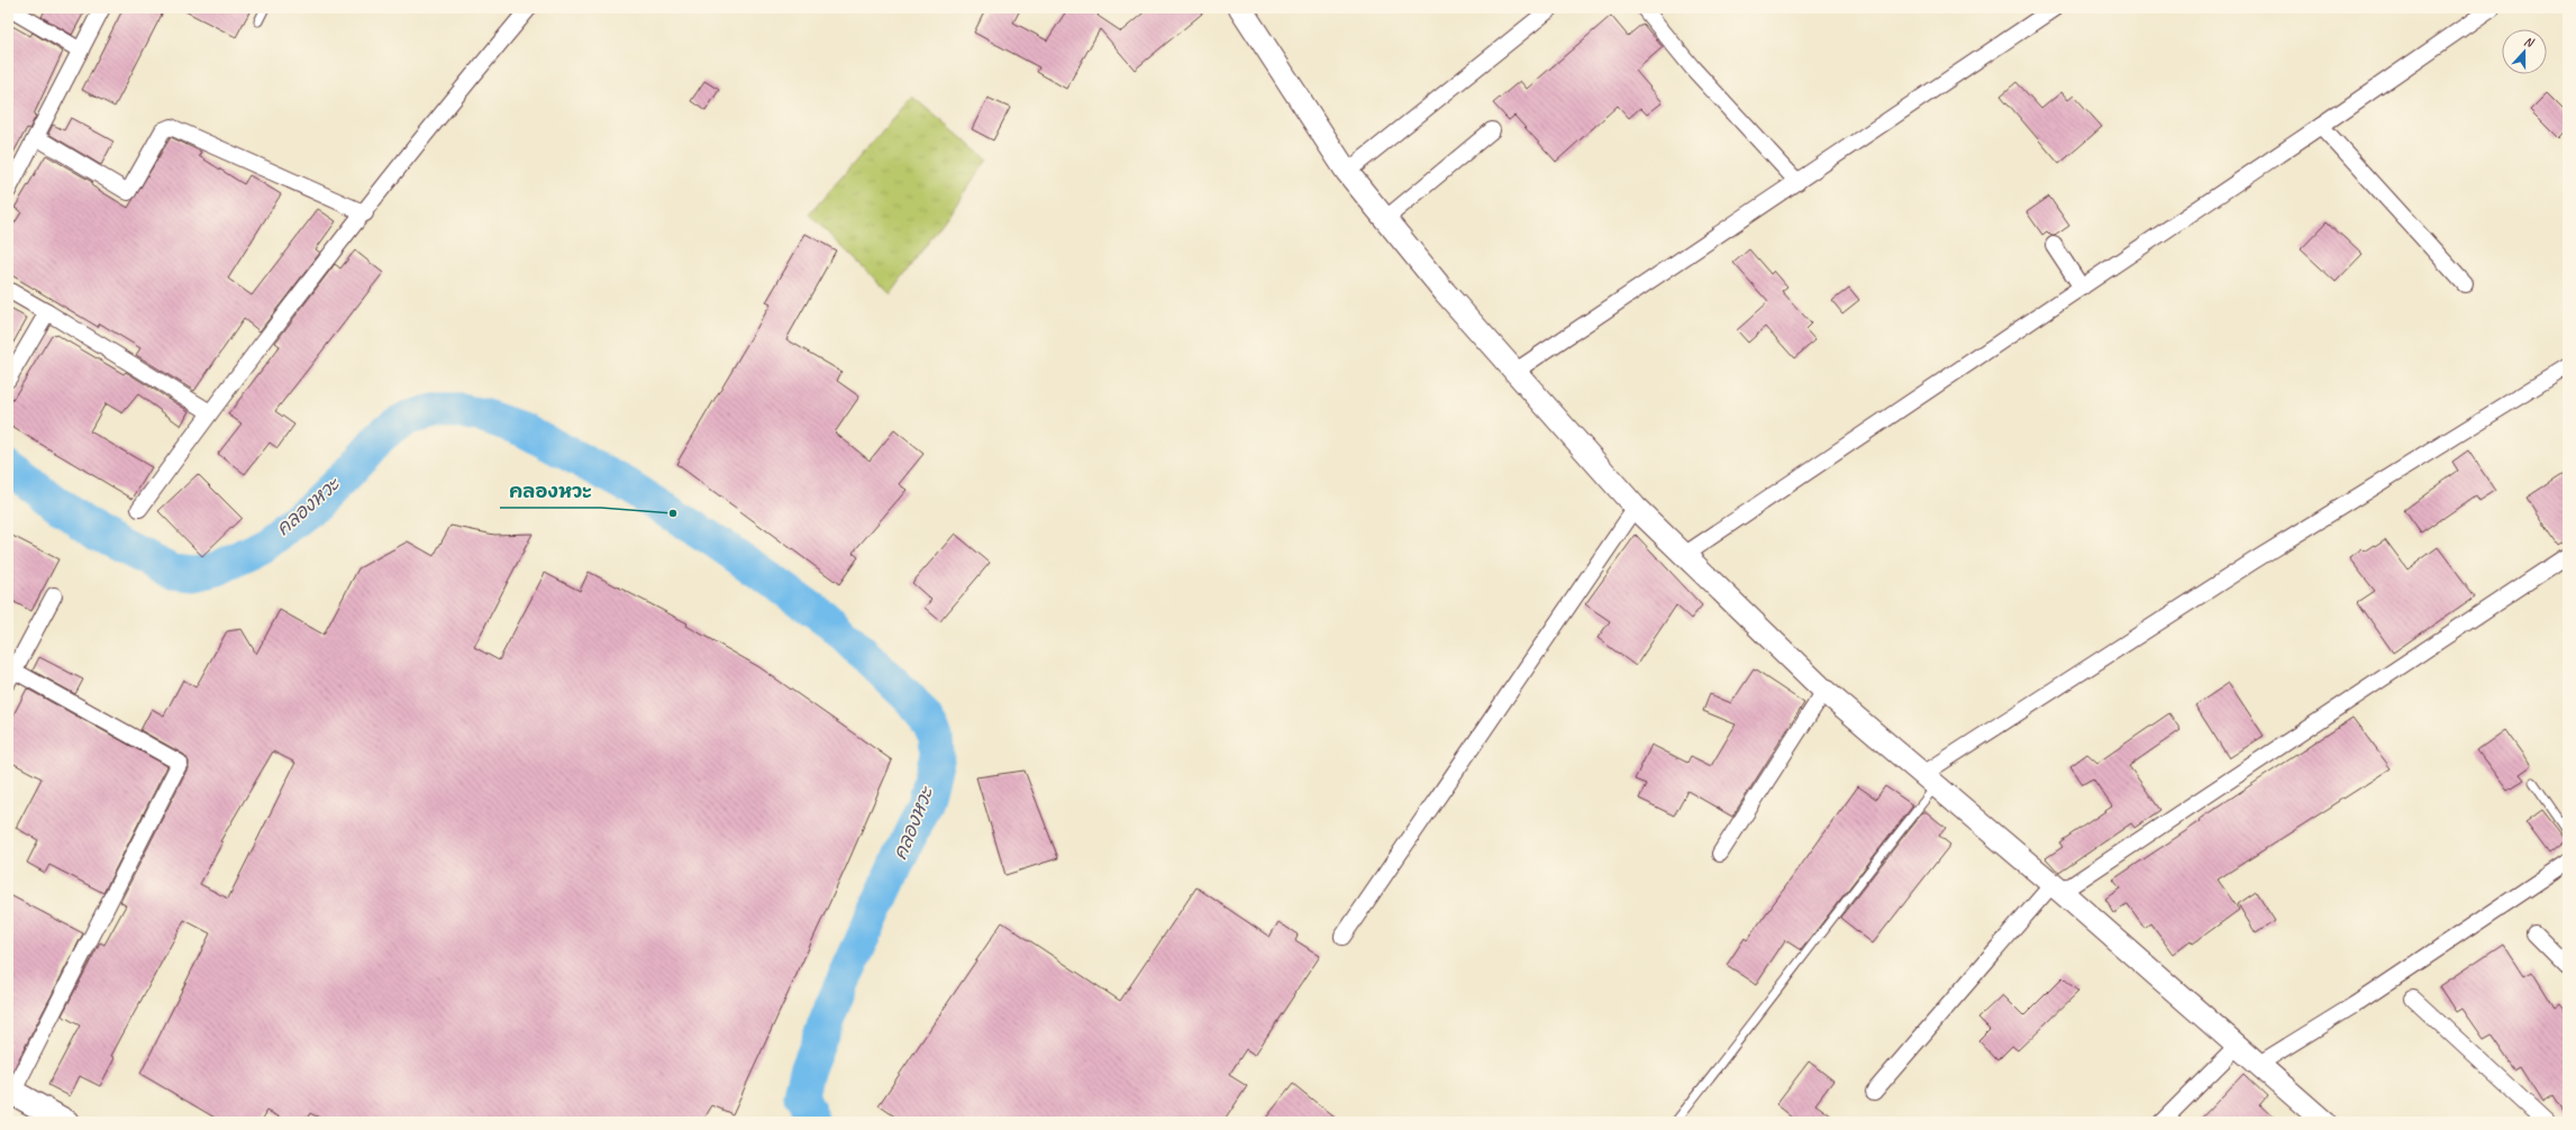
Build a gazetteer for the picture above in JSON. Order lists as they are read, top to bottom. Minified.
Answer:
{"water":["คลองหวะ"],"places":["คลองหวะ"],"north":"top"}
